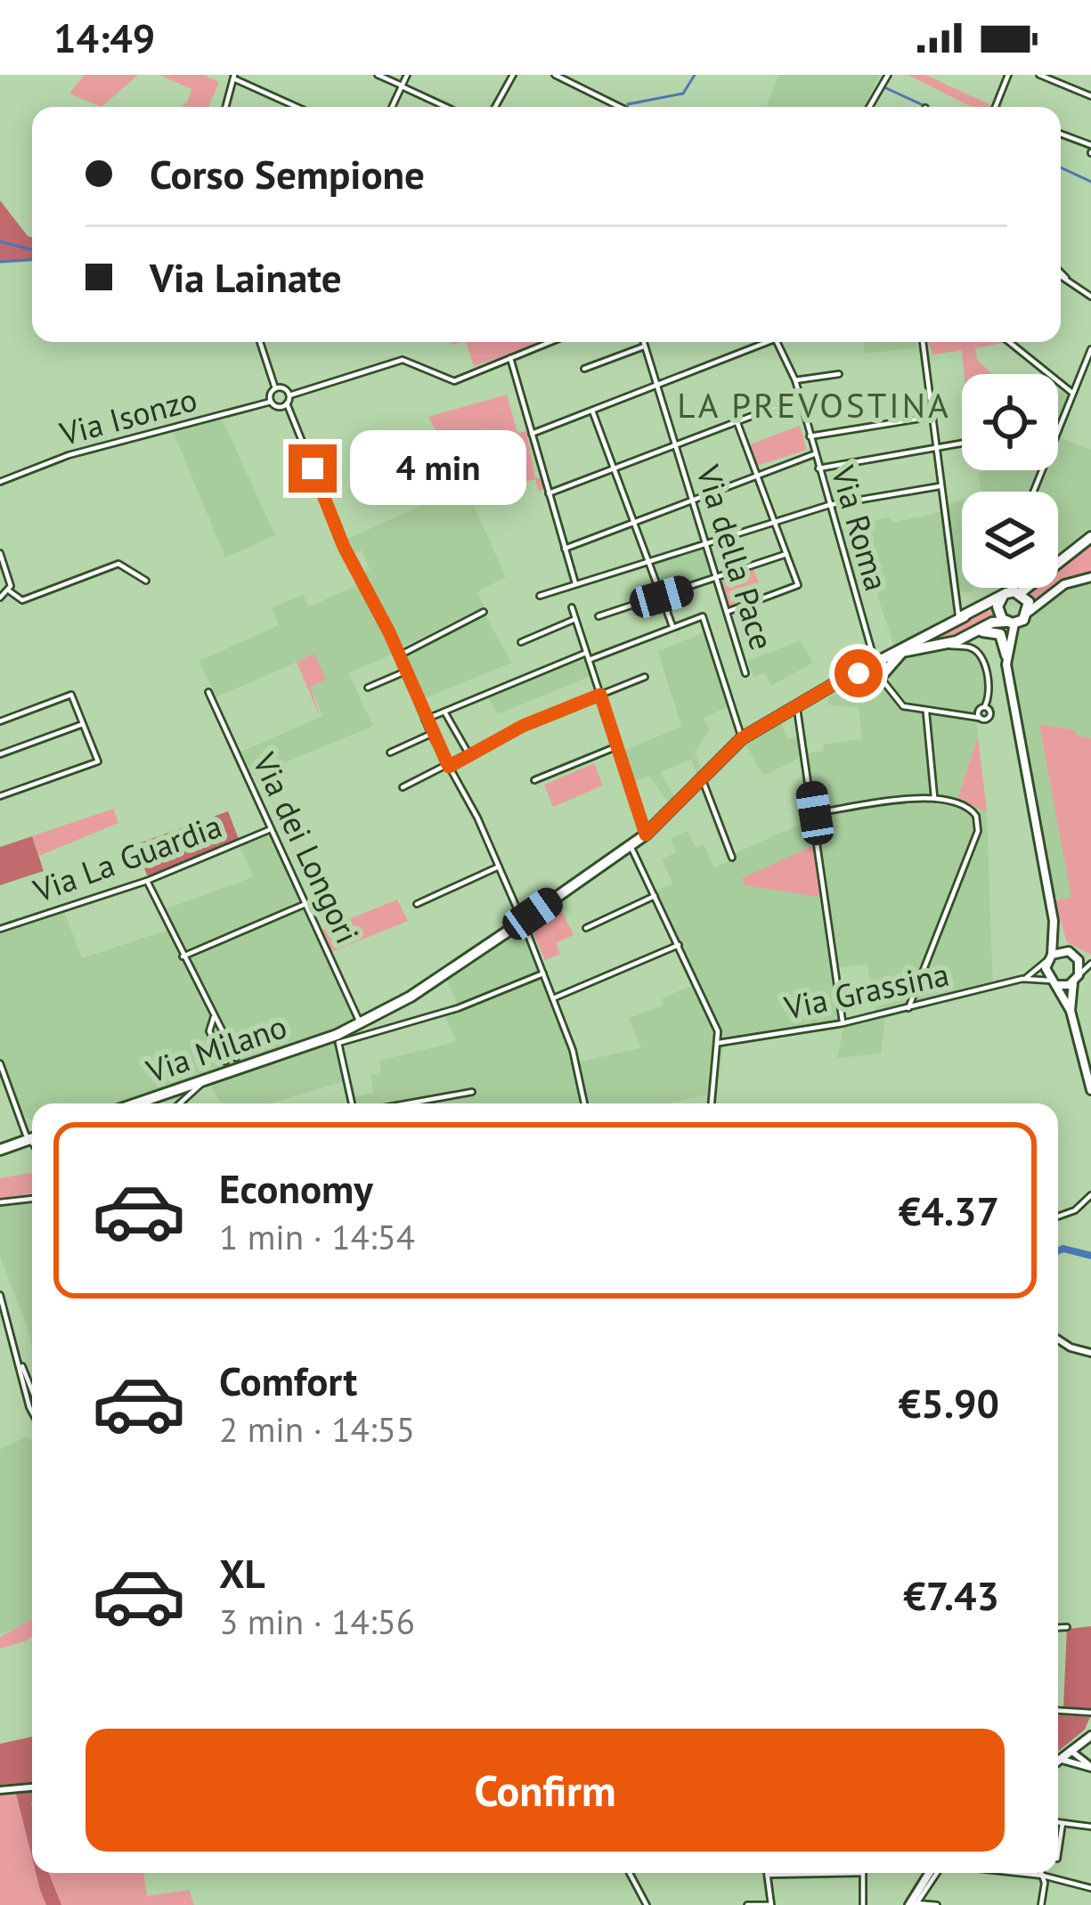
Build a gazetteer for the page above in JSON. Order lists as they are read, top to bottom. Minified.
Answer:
{"streets":{"main road":["Via Milano"],"street":["Via Isonzo","Via Roma","Via della Pace","Via dei Longori","Via La Guardia","Via Grassina"]},"crossings":[["Via Roma","Via Milano"],["Via dei Longori","Via La Guardia"],["Via dei Longori","Via Milano"]],"districts":["LA PREVOSTINA"],"page":{"status":"14:49","banner":["Corso Sempione","Via Lainate"],"bubble":"4 min","list":[{"name":"Economy","note":"1 min · 14:54","value":"€4.37"},{"name":"Comfort","note":"2 min · 14:55","value":"€5.90"},{"name":"XL","note":"3 min · 14:56","value":"€7.43"}],"buttons":"Confirm"}}
